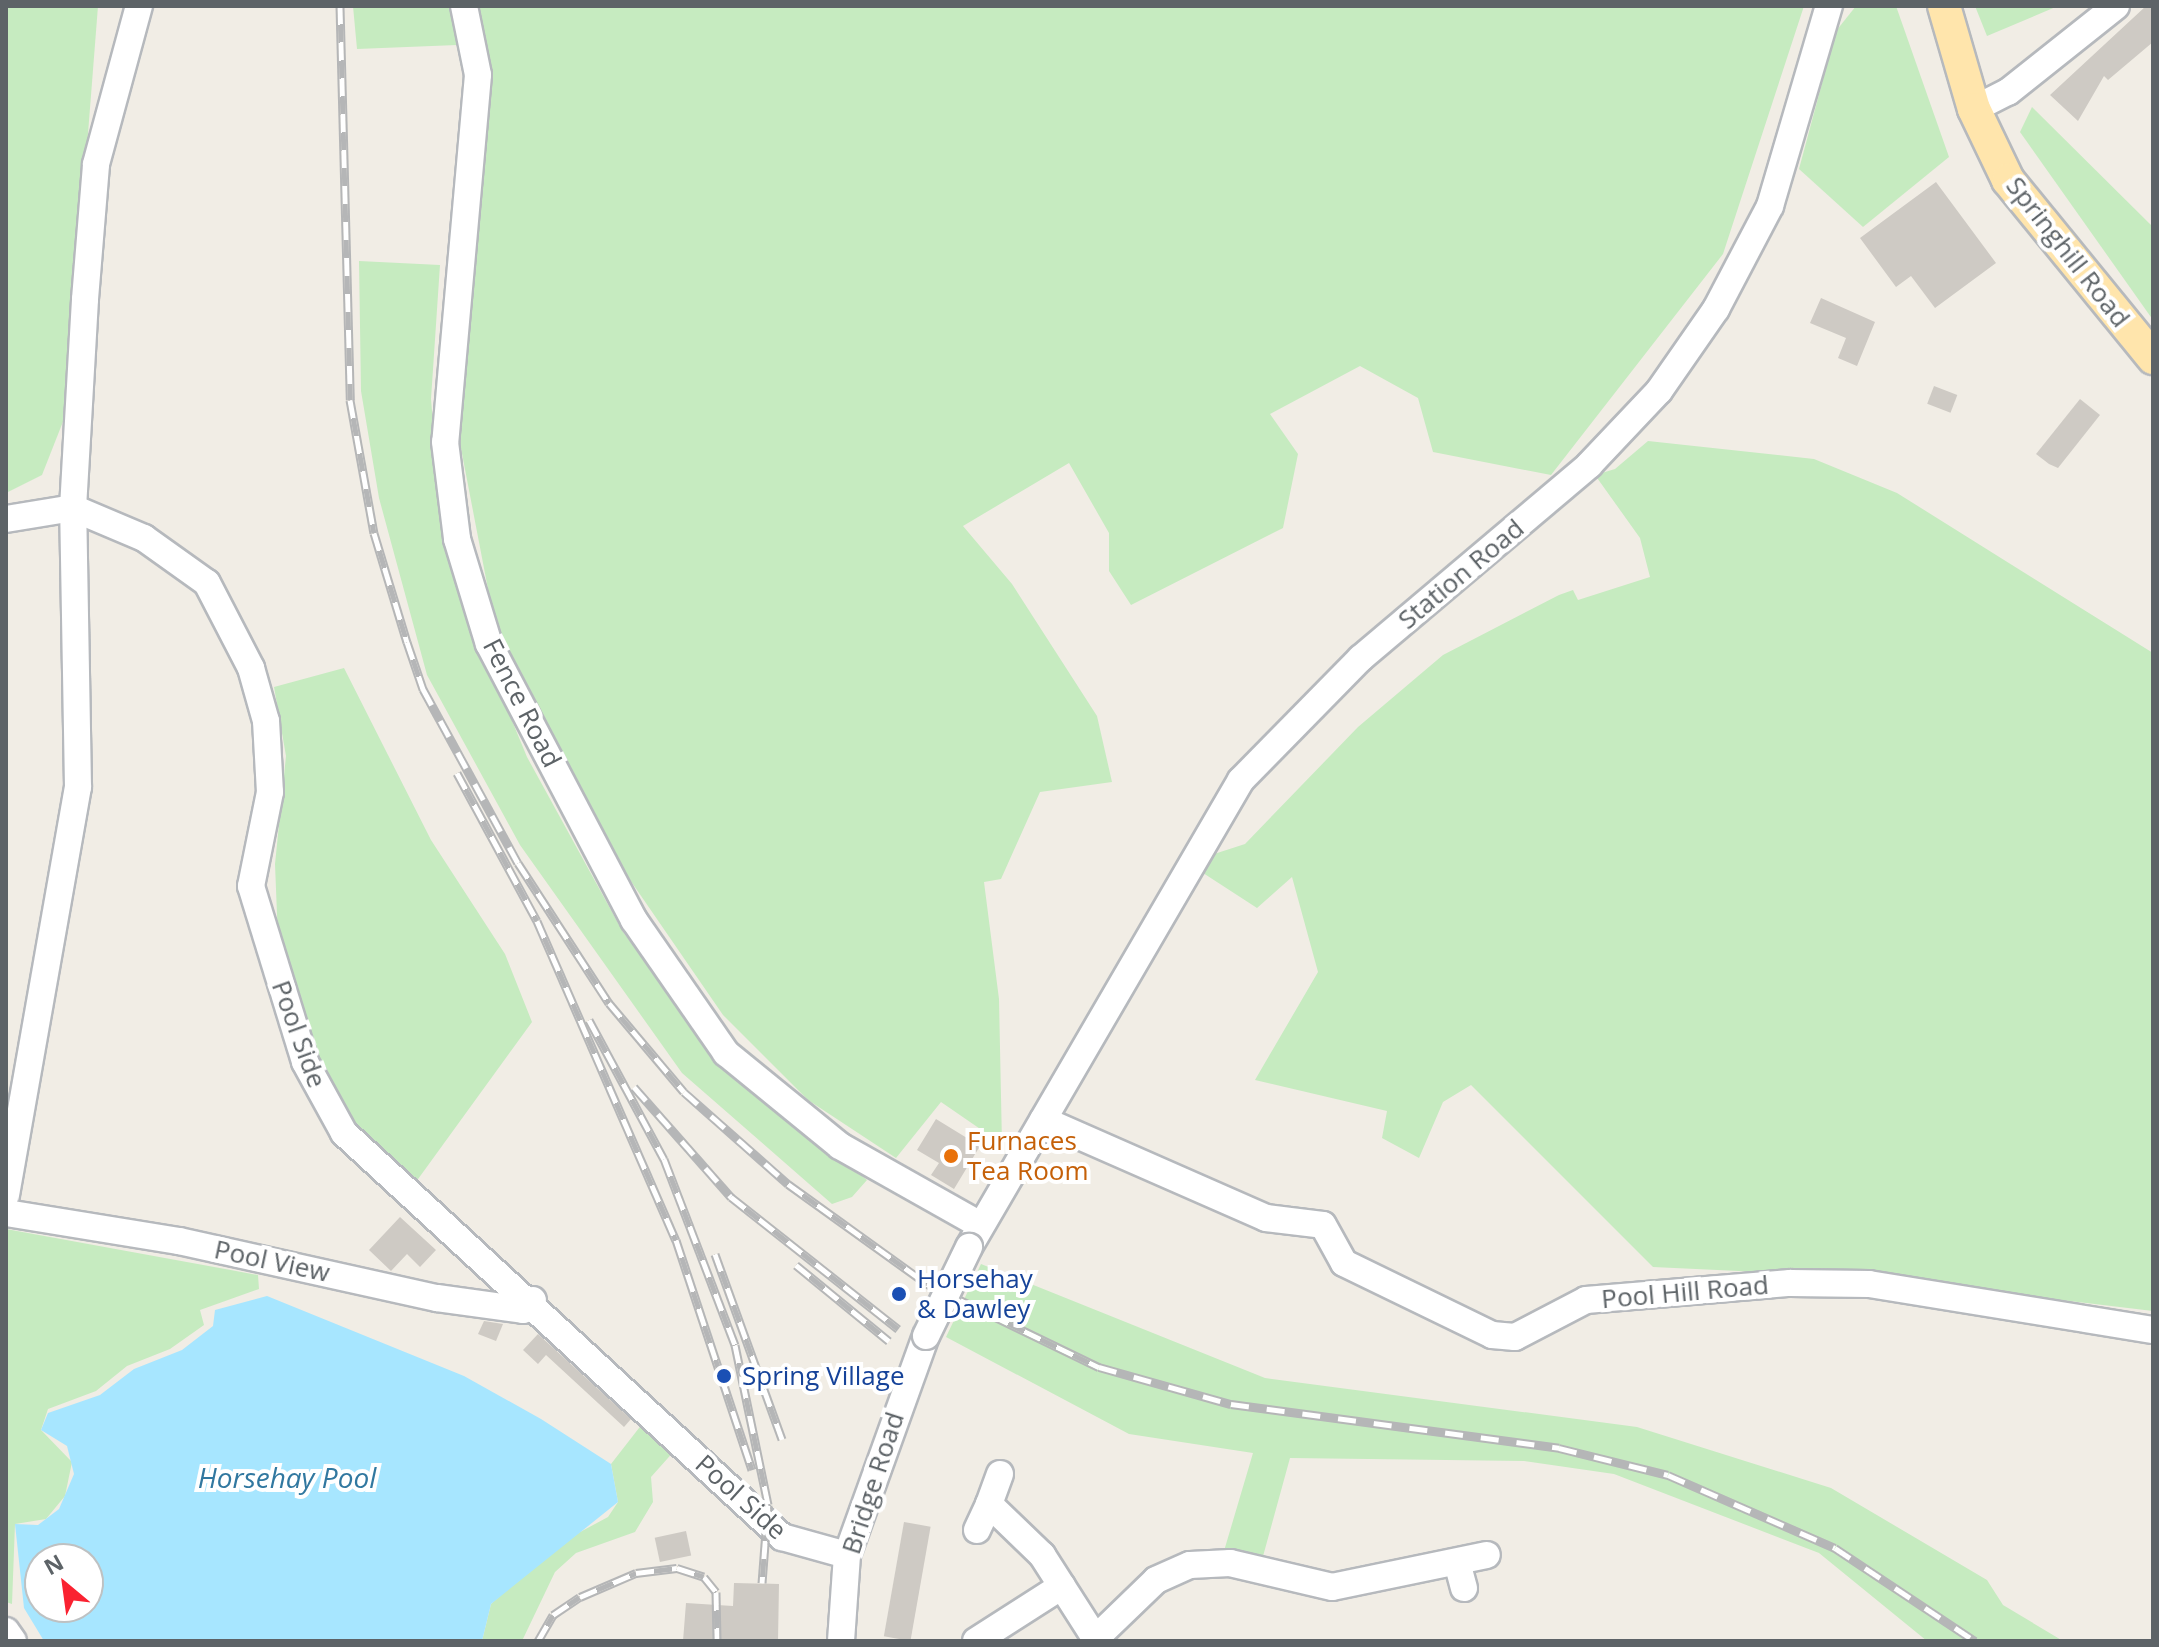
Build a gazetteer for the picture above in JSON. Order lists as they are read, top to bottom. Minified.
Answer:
{"streets":{"main road":["Springhill Road"],"street":["Station Road","Fence Road","Pool Side","Pool View","Pool Hill Road","Bridge Road"]},"crossings":[["Station Road","Pool Hill Road"],["Station Road","Bridge Road"],["Fence Road","Bridge Road"],["Pool Side","Pool View"],["Pool Side","Bridge Road"],["Pool Hill Road","Bridge Road"]],"water":["Horsehay Pool"],"places":["Furnaces Tea Room","Horsehay & Dawley","Spring Village"],"north":"top left"}
